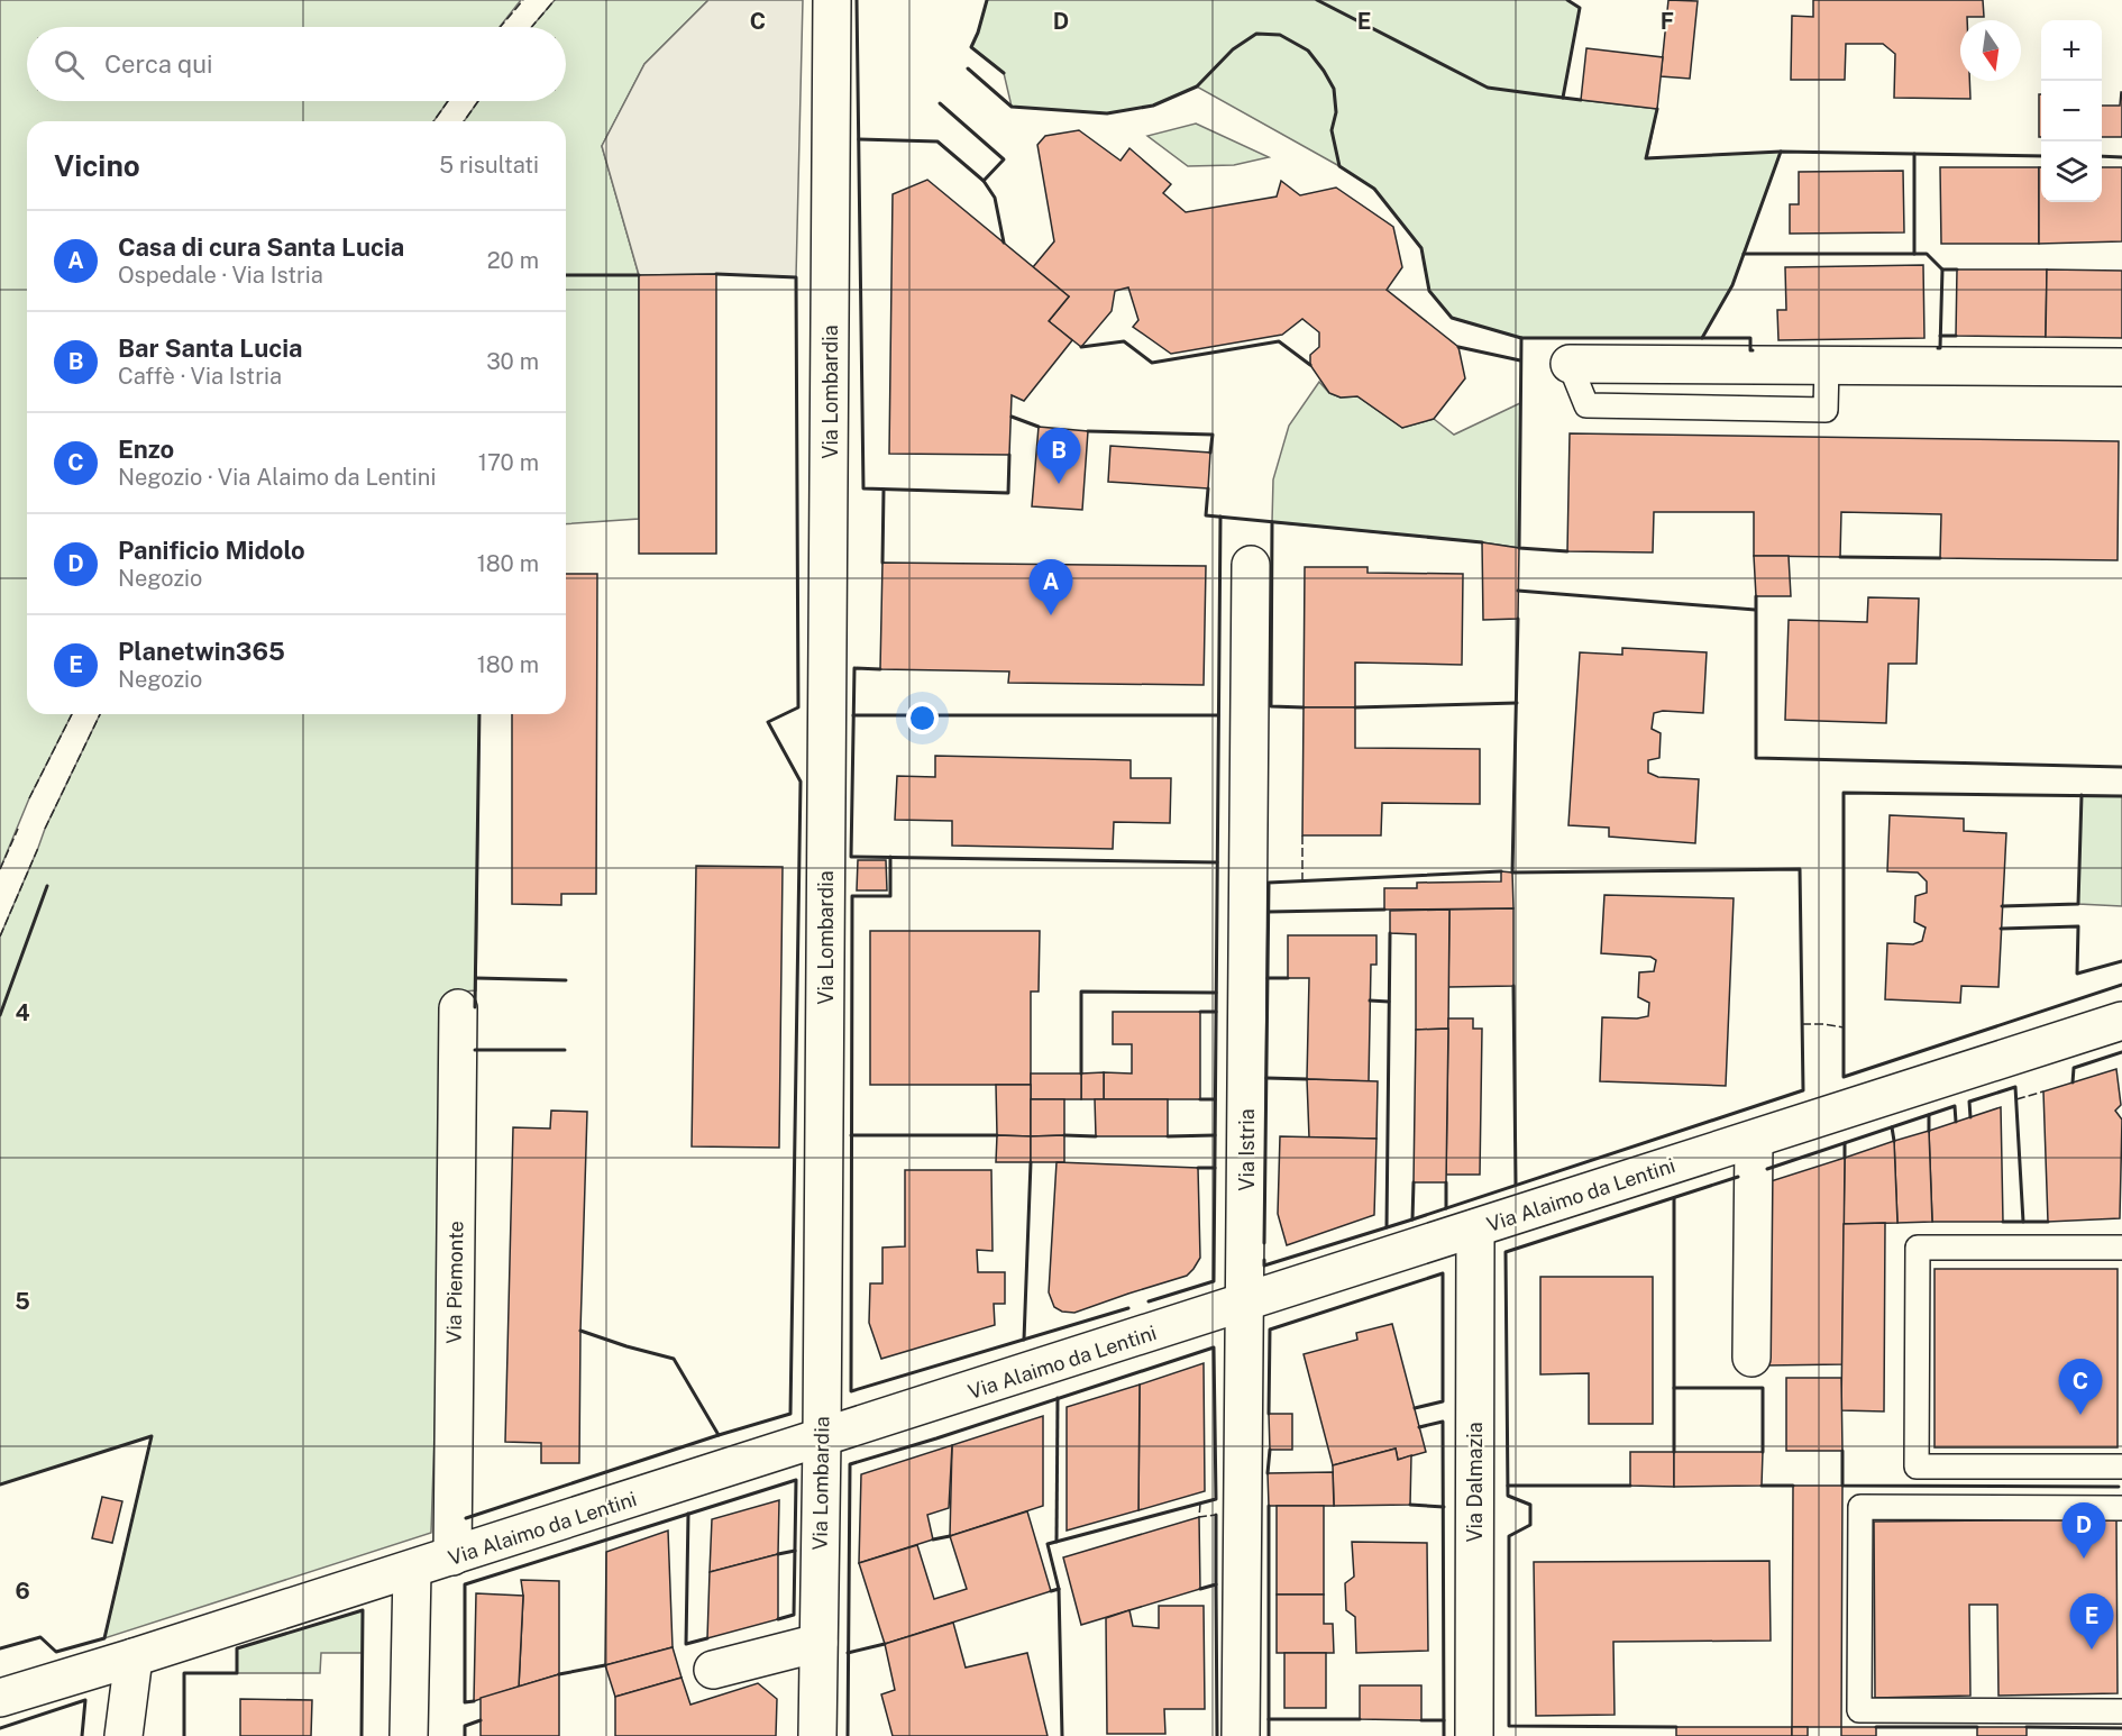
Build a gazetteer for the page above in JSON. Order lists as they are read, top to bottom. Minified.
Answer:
{"streets":{"street":["Via Lombardia","Via Istria","Via Alaimo da Lentini","Via Piemonte","Via Dalmazia"]},"crossings":[["Via Lombardia","Via Alaimo da Lentini"],["Via Istria","Via Alaimo da Lentini"],["Via Alaimo da Lentini","Via Piemonte"],["Via Alaimo da Lentini","Via Dalmazia"]],"north":"bottom","page":{"map_buttons":["+","−"],"search":"Cerca qui","heading":["Vicino","5 risultati"],"list":[{"mark":"A","name":"Casa di cura Santa Lucia","note":"Ospedale · Via Istria","value":"20 m"},{"mark":"B","name":"Bar Santa Lucia","note":"Caffè · Via Istria","value":"30 m"},{"mark":"C","name":"Enzo","note":"Negozio · Via Alaimo da Lentini","value":"170 m"},{"mark":"D","name":"Panificio Midolo","note":"Negozio","value":"180 m"},{"mark":"E","name":"Planetwin365","note":"Negozio","value":"180 m"}],"pins":["B","A","C","D","E"]},"grid":{"columns":["C","D","E","F"],"rows":["4","5","6"]}}
